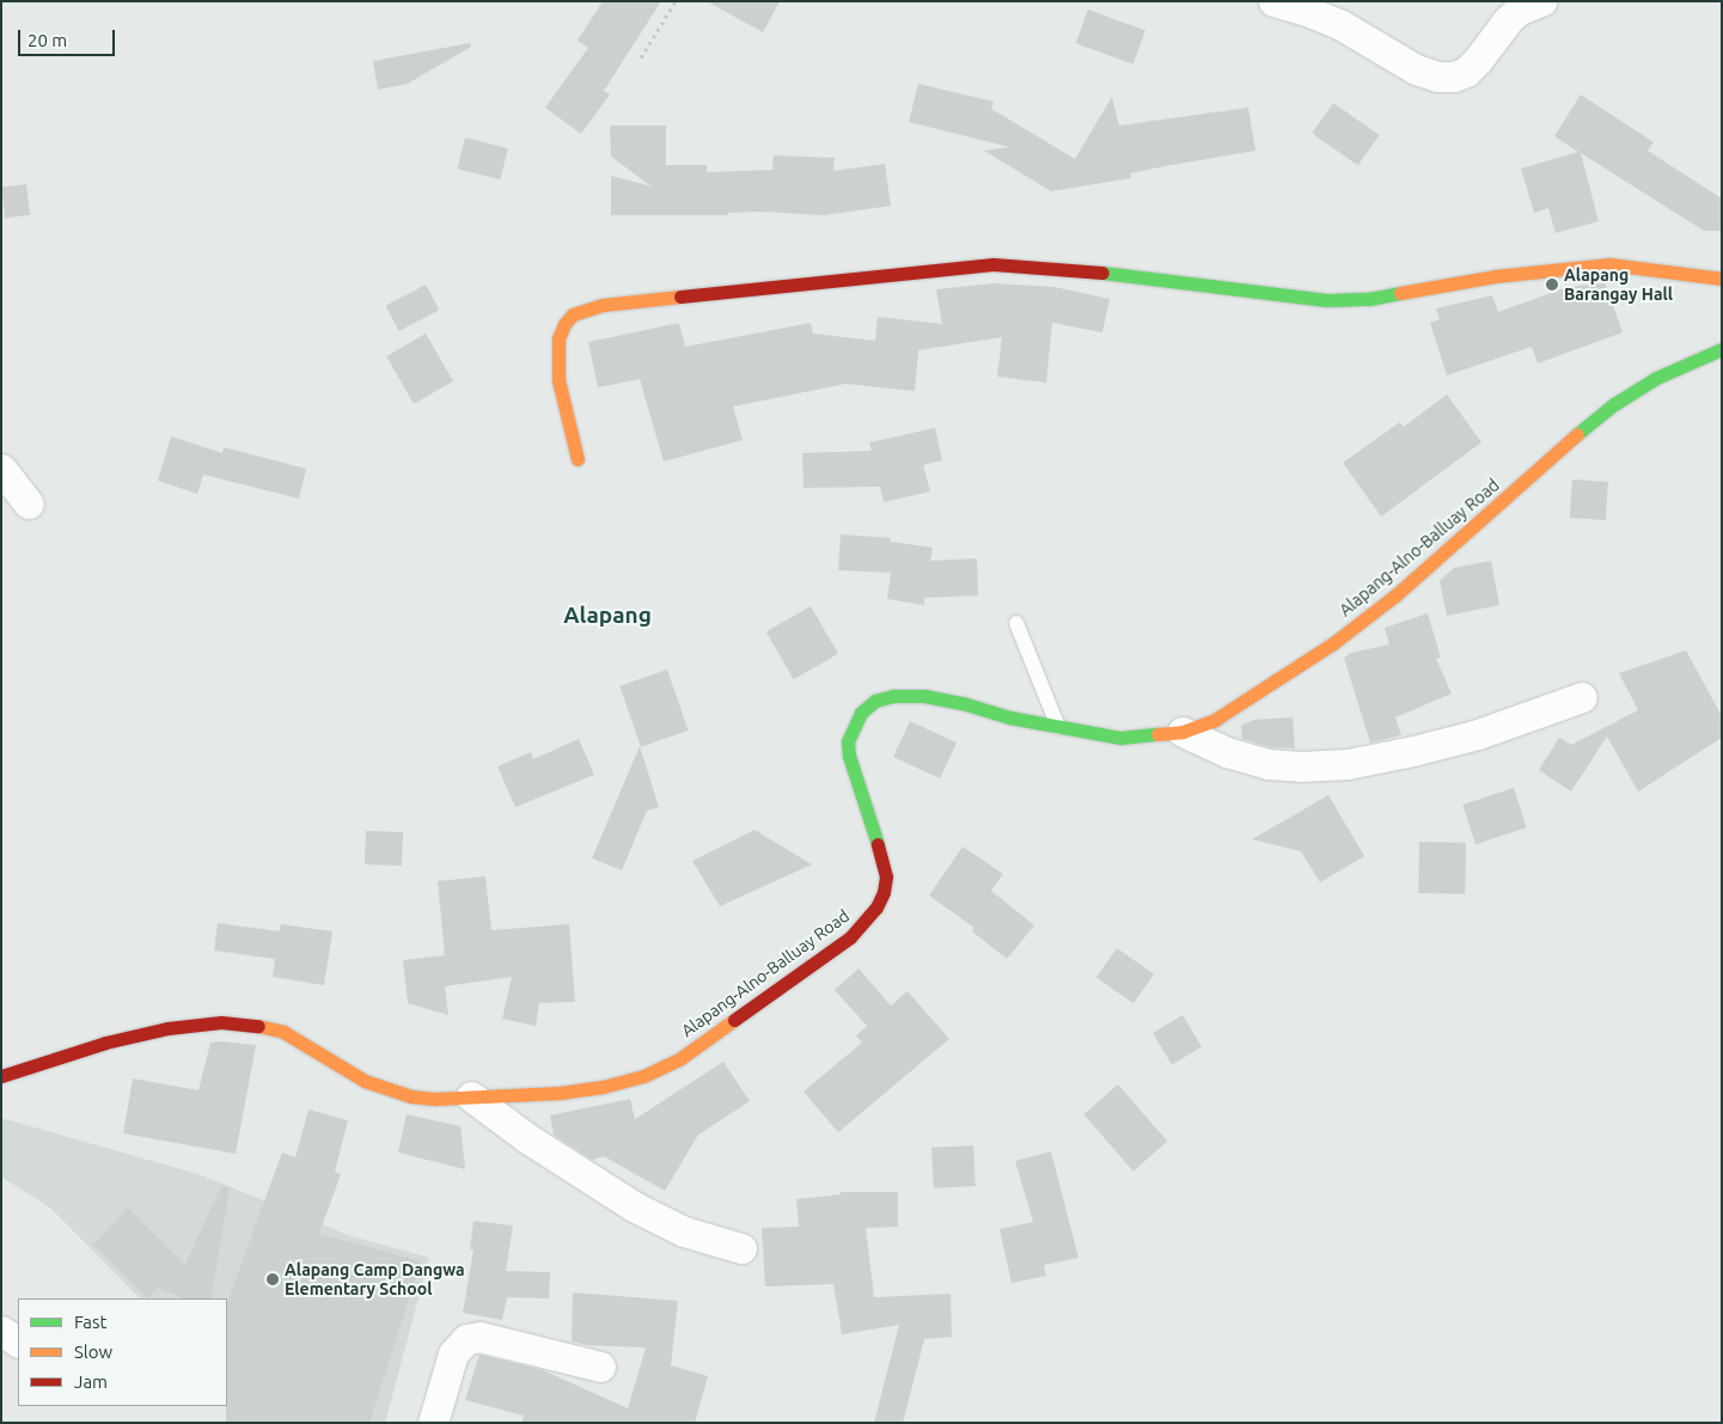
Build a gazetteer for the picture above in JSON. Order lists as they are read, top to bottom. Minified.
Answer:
{"streets":{"main road":["Alapang-Alno-Balluay Road"]},"districts":["Alapang"],"places":["Alapang Barangay Hall","Alapang Camp Dangwa Elementary School"],"legend":["Fast","Slow","Jam"],"scale_bar":"20 m"}
